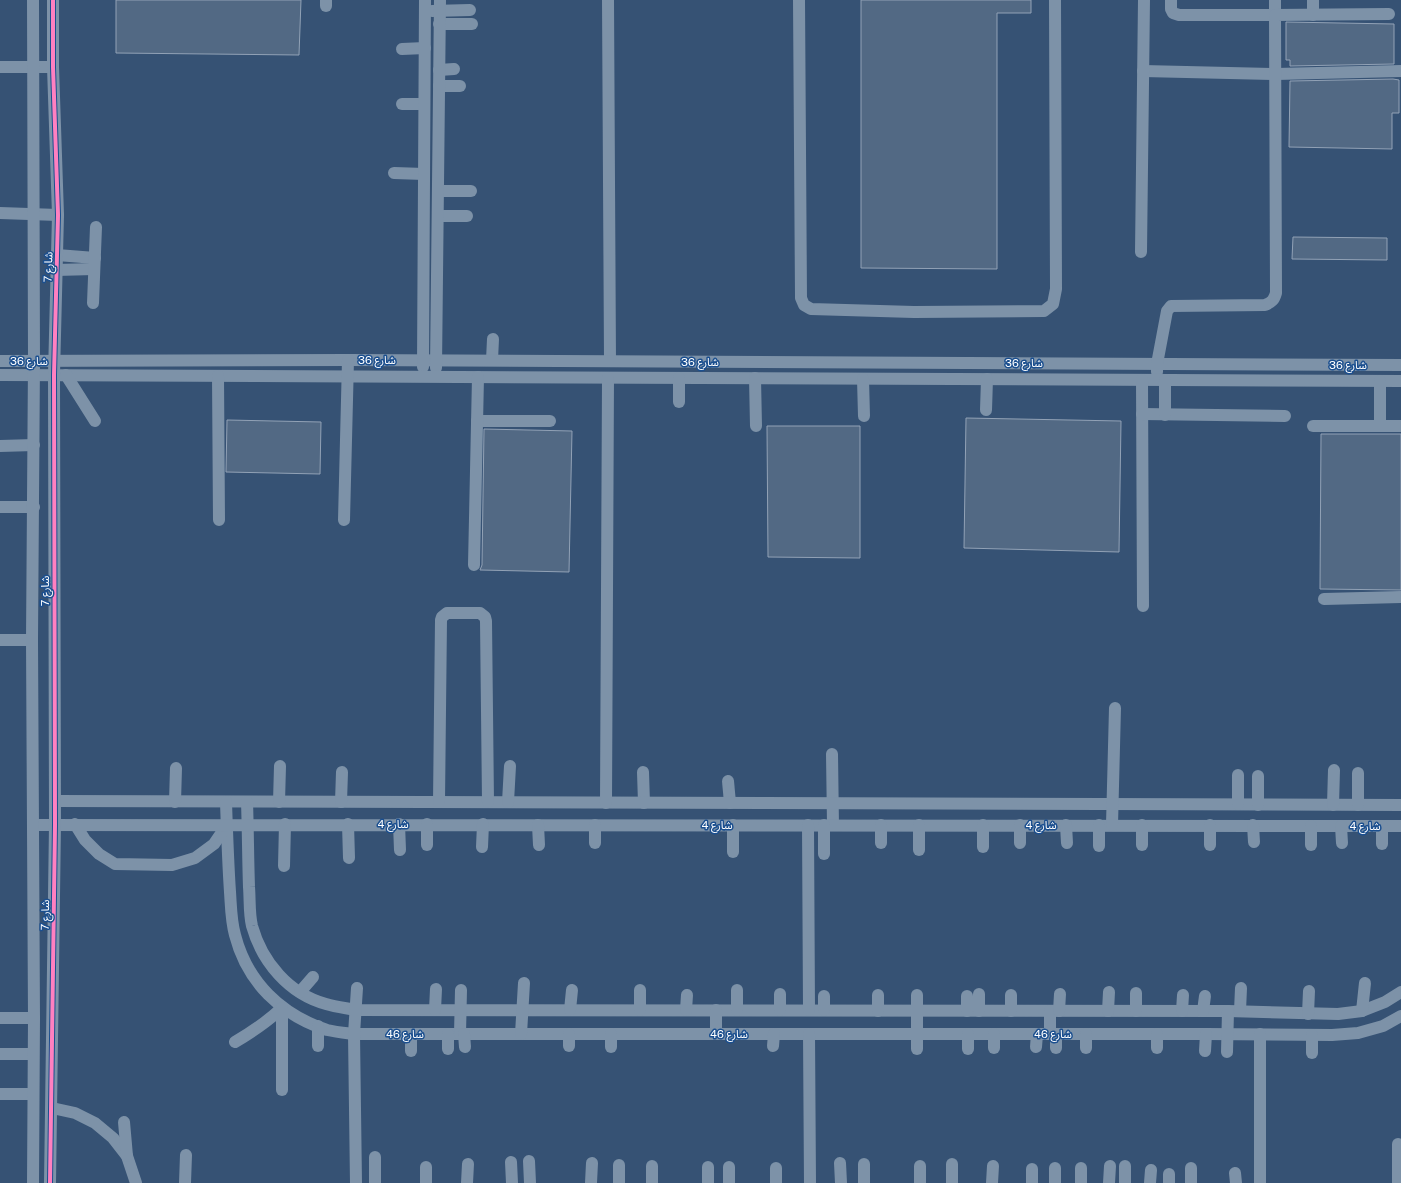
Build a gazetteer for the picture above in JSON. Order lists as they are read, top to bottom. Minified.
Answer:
{"streets":{"street":["شارع 7","شارع 36","شارع 4","شارع 46"]},"crossings":[["شارع 7","شارع 36"],["شارع 7","شارع 4"],["شارع 4","شارع 46"]]}
